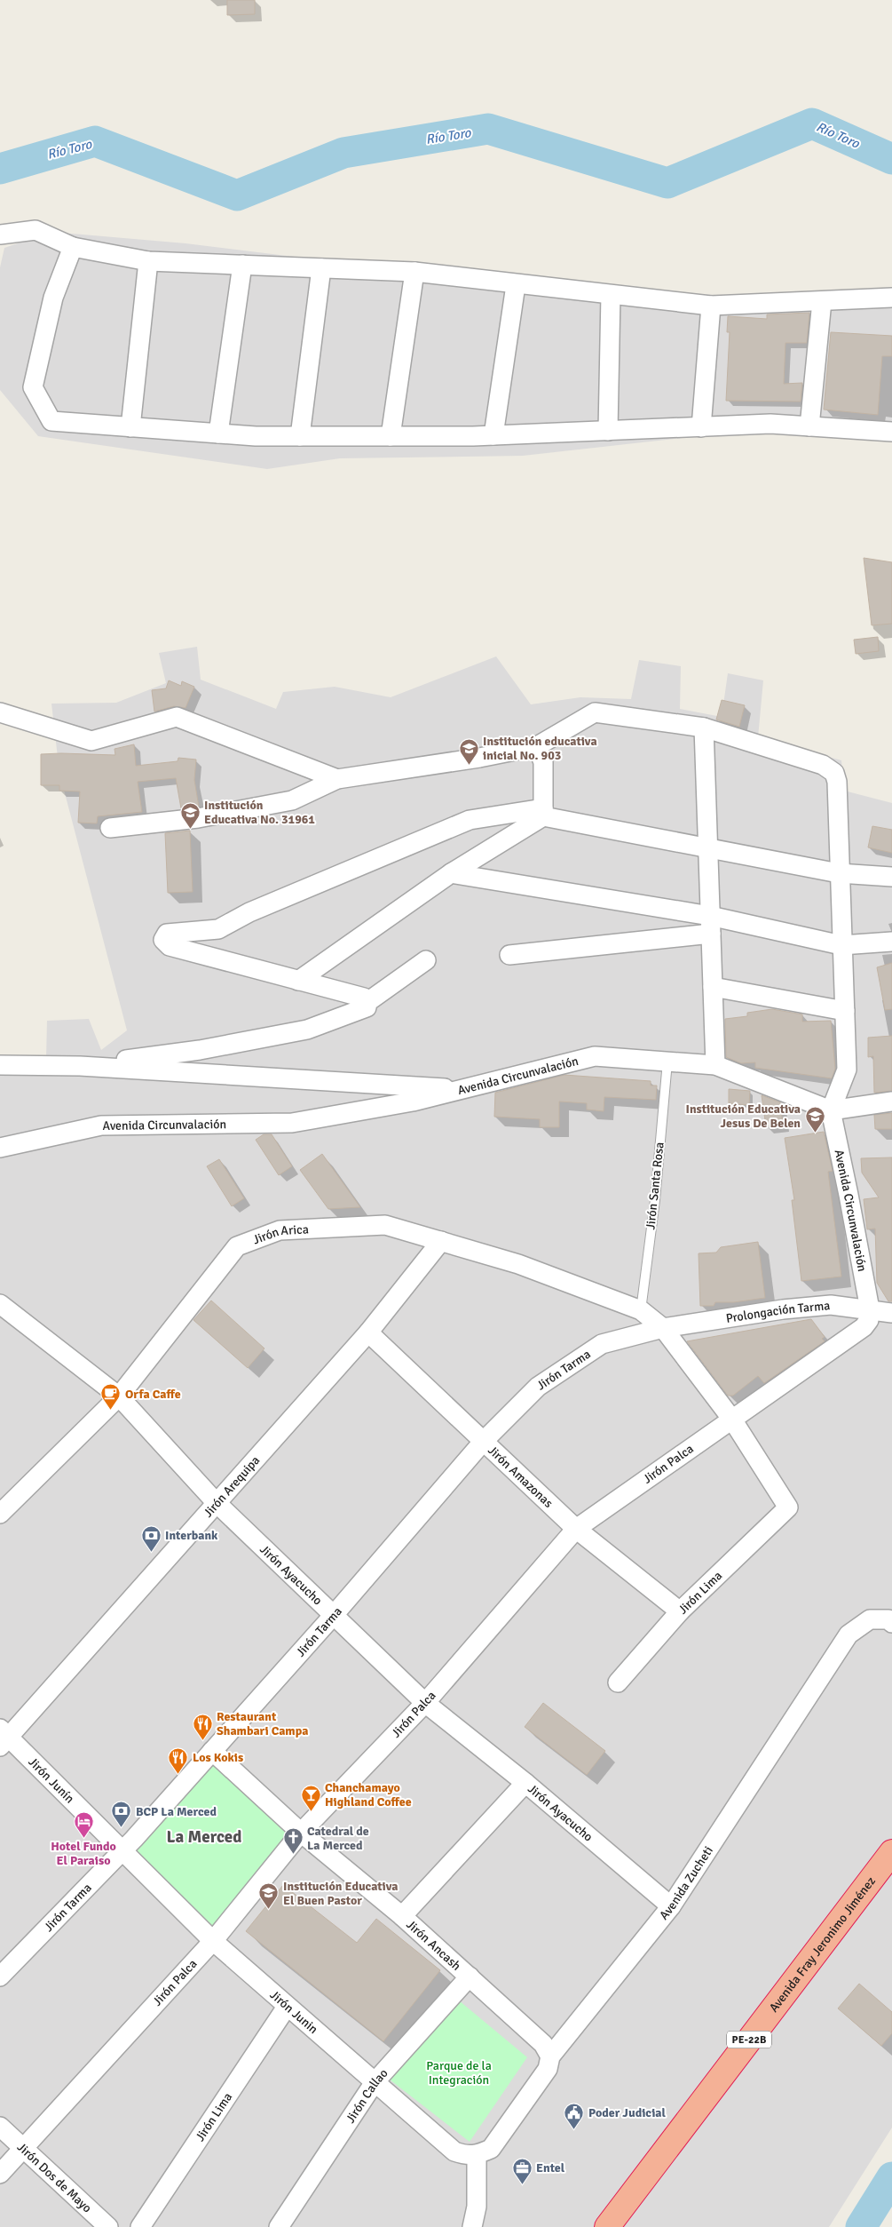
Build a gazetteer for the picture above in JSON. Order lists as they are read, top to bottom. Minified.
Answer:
{"streets":{"highway":["Avenida Fray Jeronimo Jiménez","PE-22B"],"street":["Avenida Circunvalación","Jirón Arica","Prolongación Tarma","Jirón Tarma","Jirón Palca","Jirón Amazonas","Jirón Arequipa","Jirón Ayacucho","Jirón Lima","Jirón Junín","Avenida Zucheti","Jirón Ancash","Jirón Junin","Jirón Callao","Jirón Dos de Mayo"],"lane":["Jirón Santa Rosa"]},"crossings":[["Avenida Circunvalación","Jirón Santa Rosa"],["Avenida Circunvalación","Prolongación Tarma"],["Avenida Circunvalación","Jirón Palca"],["Jirón Santa Rosa","Jirón Arica"],["Jirón Arica","Prolongación Tarma"],["Jirón Arica","Jirón Tarma"],["Jirón Arica","Jirón Palca"],["Jirón Arica","Jirón Arequipa"],["Jirón Arica","Jirón Ayacucho"],["Jirón Arica","Jirón Lima"],["Prolongación Tarma","Jirón Tarma"],["Prolongación Tarma","Jirón Palca"],["Jirón Tarma","Jirón Amazonas"],["Jirón Tarma","Jirón Ayacucho"],["Jirón Tarma","Jirón Junín"],["Jirón Tarma","Jirón Ancash"],["Jirón Tarma","Jirón Junin"],["Jirón Palca","Jirón Amazonas"],["Jirón Palca","Jirón Ayacucho"],["Jirón Palca","Jirón Ancash"],["Jirón Palca","Jirón Junin"],["Jirón Palca","Jirón Dos de Mayo"],["Jirón Amazonas","Jirón Arequipa"],["Jirón Amazonas","Jirón Lima"],["Jirón Arequipa","Jirón Ayacucho"],["Jirón Arequipa","Jirón Junín"],["Jirón Ayacucho","Avenida Zucheti"],["Jirón Lima","Jirón Junin"],["Jirón Junín","Jirón Junin"],["Avenida Zucheti","Jirón Ancash"],["Avenida Zucheti","Jirón Junin"],["Jirón Ancash","Jirón Callao"],["Jirón Junin","Jirón Callao"]],"districts":["La Merced"],"water":["Río Toro"],"parks":["Parque de la Integración"],"places":{"school or university":["Institución educativa inicial No. 903","Institución Educativa No. 31961","Institución Educativa Jesus De Belen","Institución Educativa El Buen Pastor"],"cafe":["Orfa Caffe"],"bank":["Interbank","BCP La Merced"],"restaurant":["Restaurant Shambari Campa","Los Kokis"],"bar":["Chanchamayo Highland Coffee"],"hotel":["Hotel Fundo El Paraiso"],"church":["Catedral de La Merced"],"public building":["Poder Judicial"],"office":["Entel"]}}
